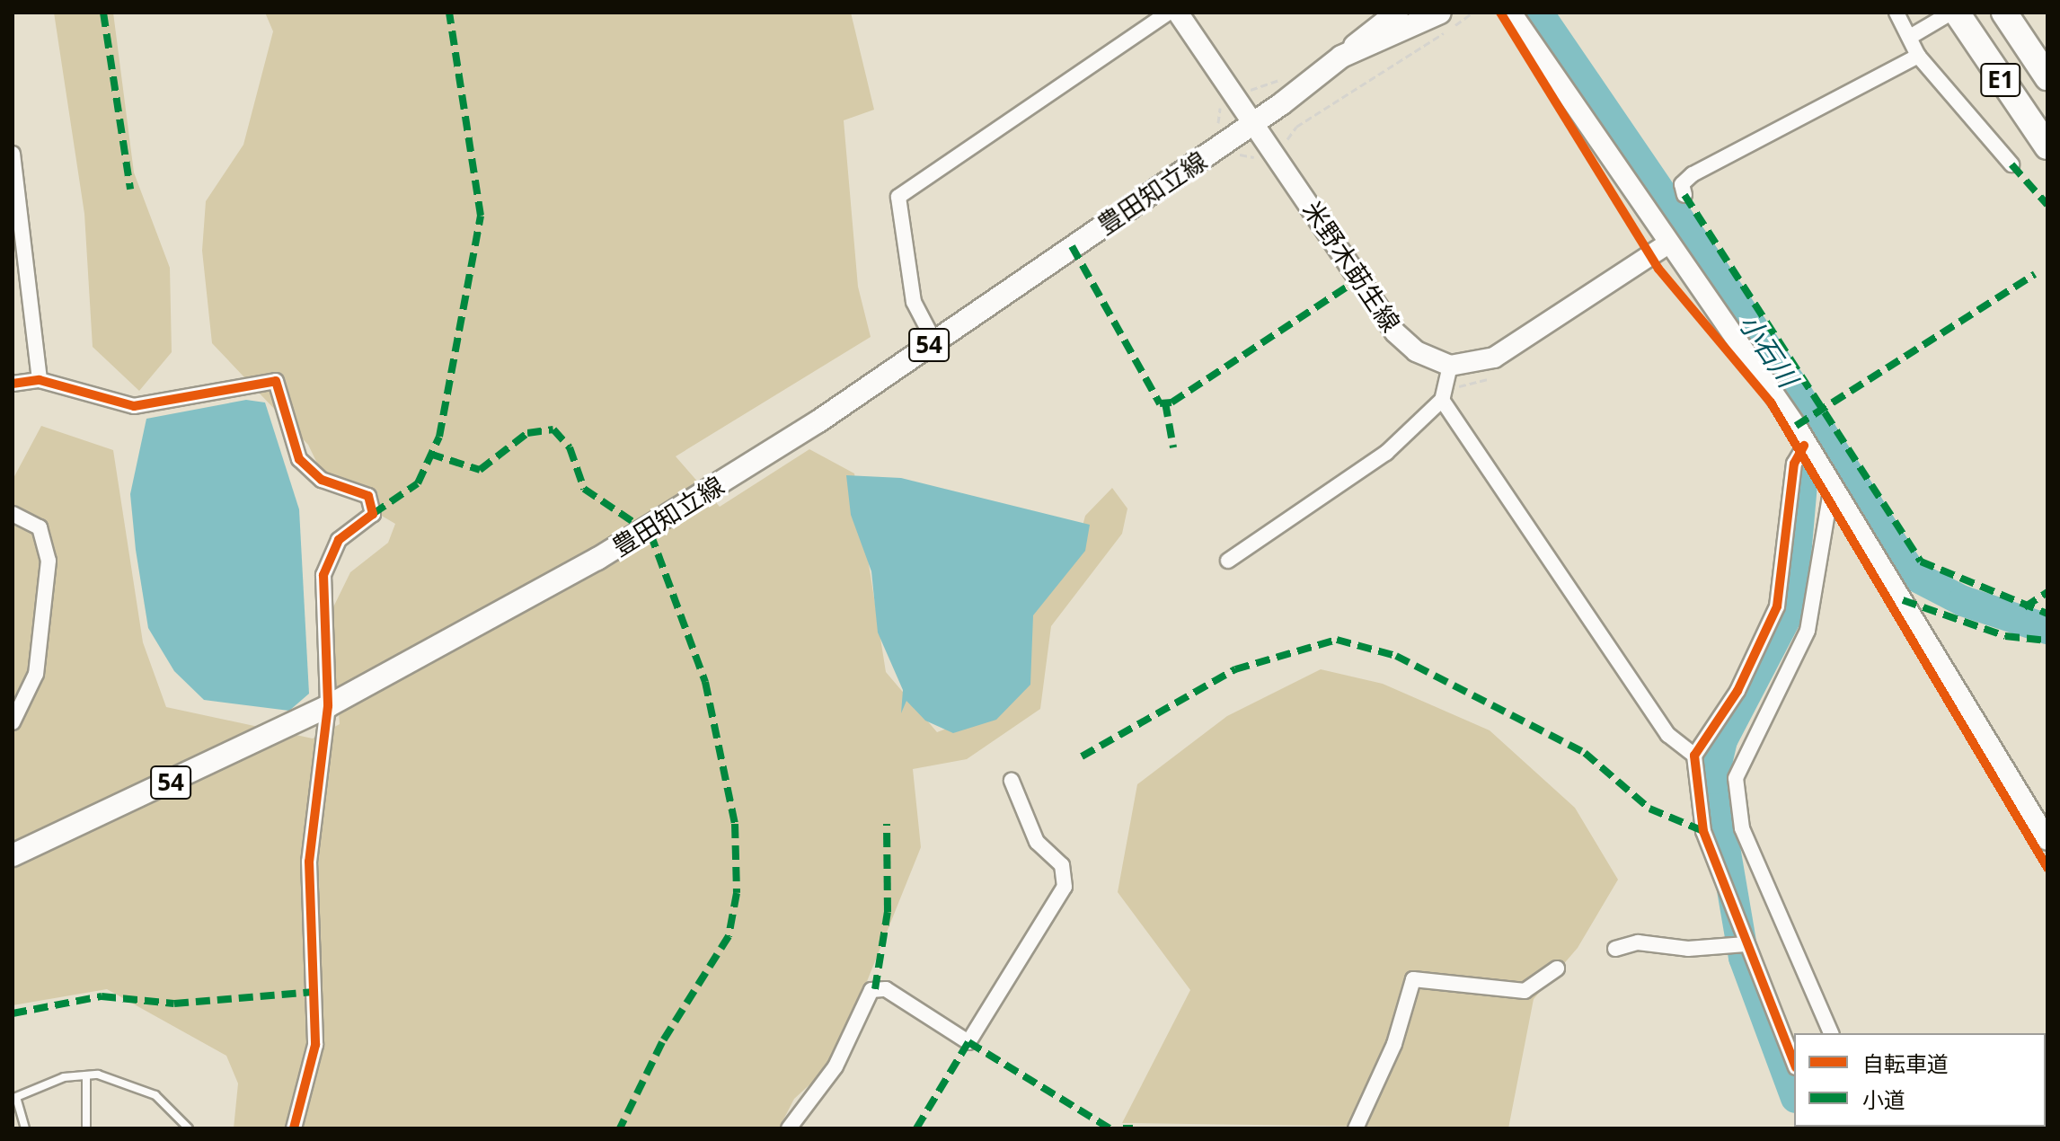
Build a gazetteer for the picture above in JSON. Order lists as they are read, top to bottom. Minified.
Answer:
{"streets":{"highway":["E1"],"main road":["豊田知立線","米野木莇生線","54"]},"crossings":[["豊田知立線","米野木莇生線"]],"water":["小石川"],"legend":["自転車道","小道"]}
